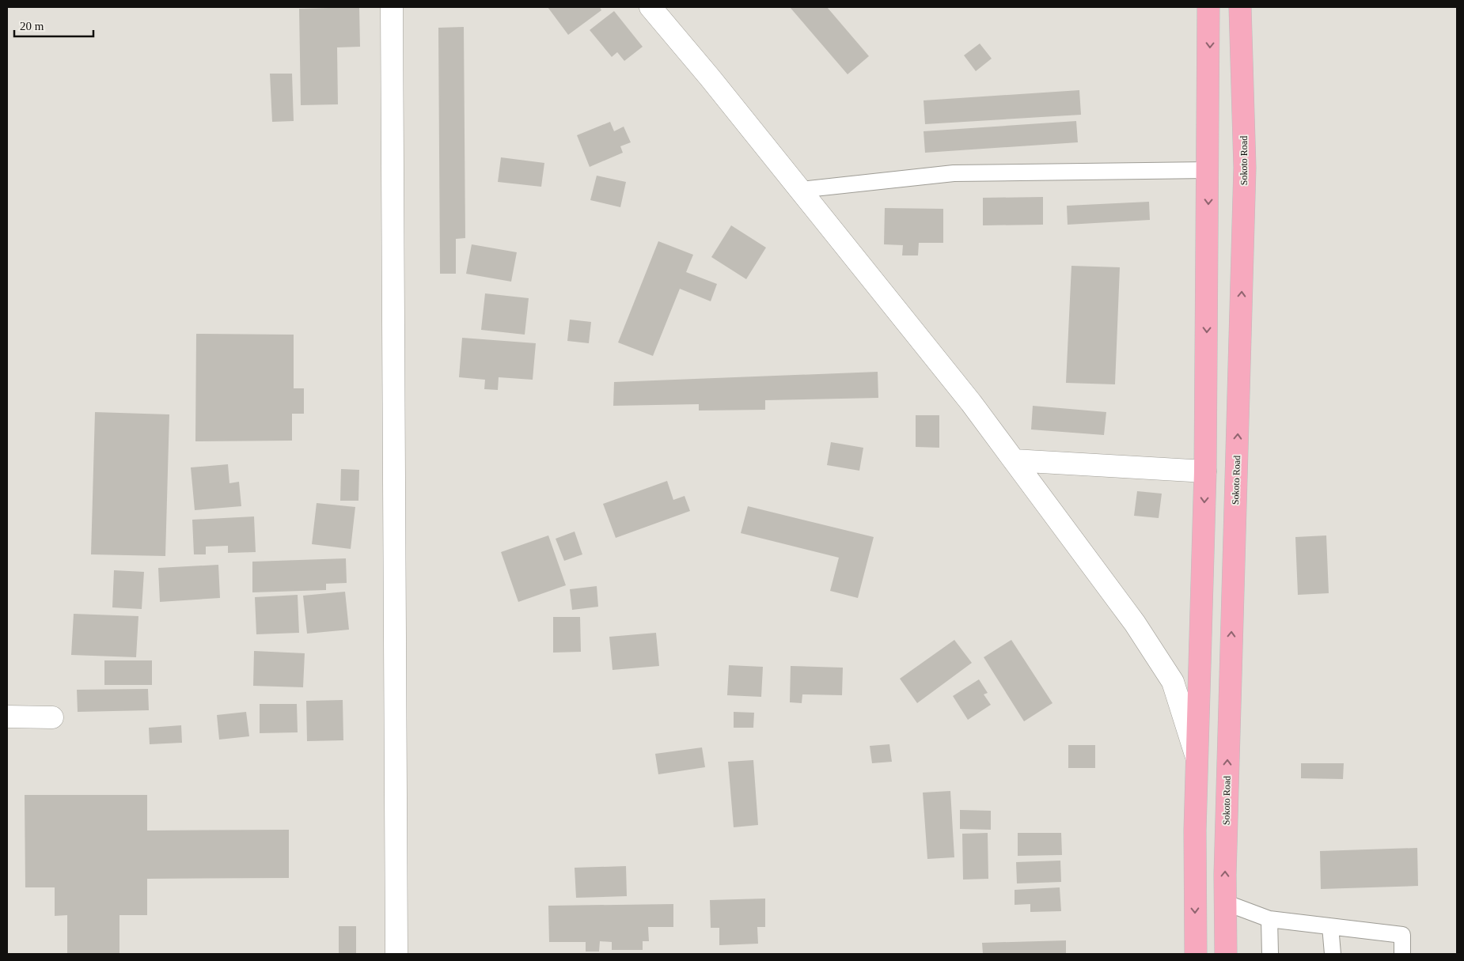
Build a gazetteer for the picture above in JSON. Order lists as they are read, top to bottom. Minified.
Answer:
{"streets":{"main road":["Sokoto Road"]},"scale_bar":"20 m"}
